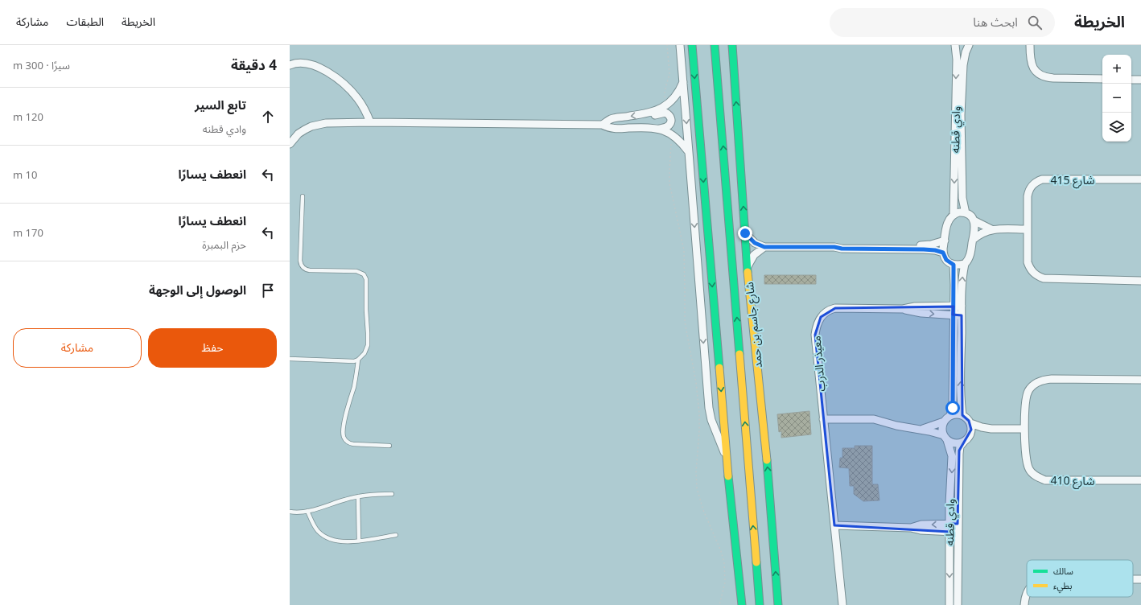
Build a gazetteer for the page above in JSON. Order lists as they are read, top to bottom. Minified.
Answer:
{"streets":{"main road":["شارع جاسم بن حمد"],"street":["وادي قطنه","شارع 415","معيذر الدرب","شارع 410"]},"legend":["سالك","بطيء"],"page":{"header":"الخريطة","search":"ابحث هنا","nav":["الخريطة","الطبقات","مشاركة"],"heading":["4 دقيقة","سيرًا · 300 m"],"map_buttons":["+","−"],"list":[["تابع السير","وادي قطنه","120 m"],["انعطف يسارًا","10 m"],["انعطف يسارًا","حزم البمبرة","170 m"],"الوصول إلى الوجهة"],"buttons":["حفظ","مشاركة"]}}
